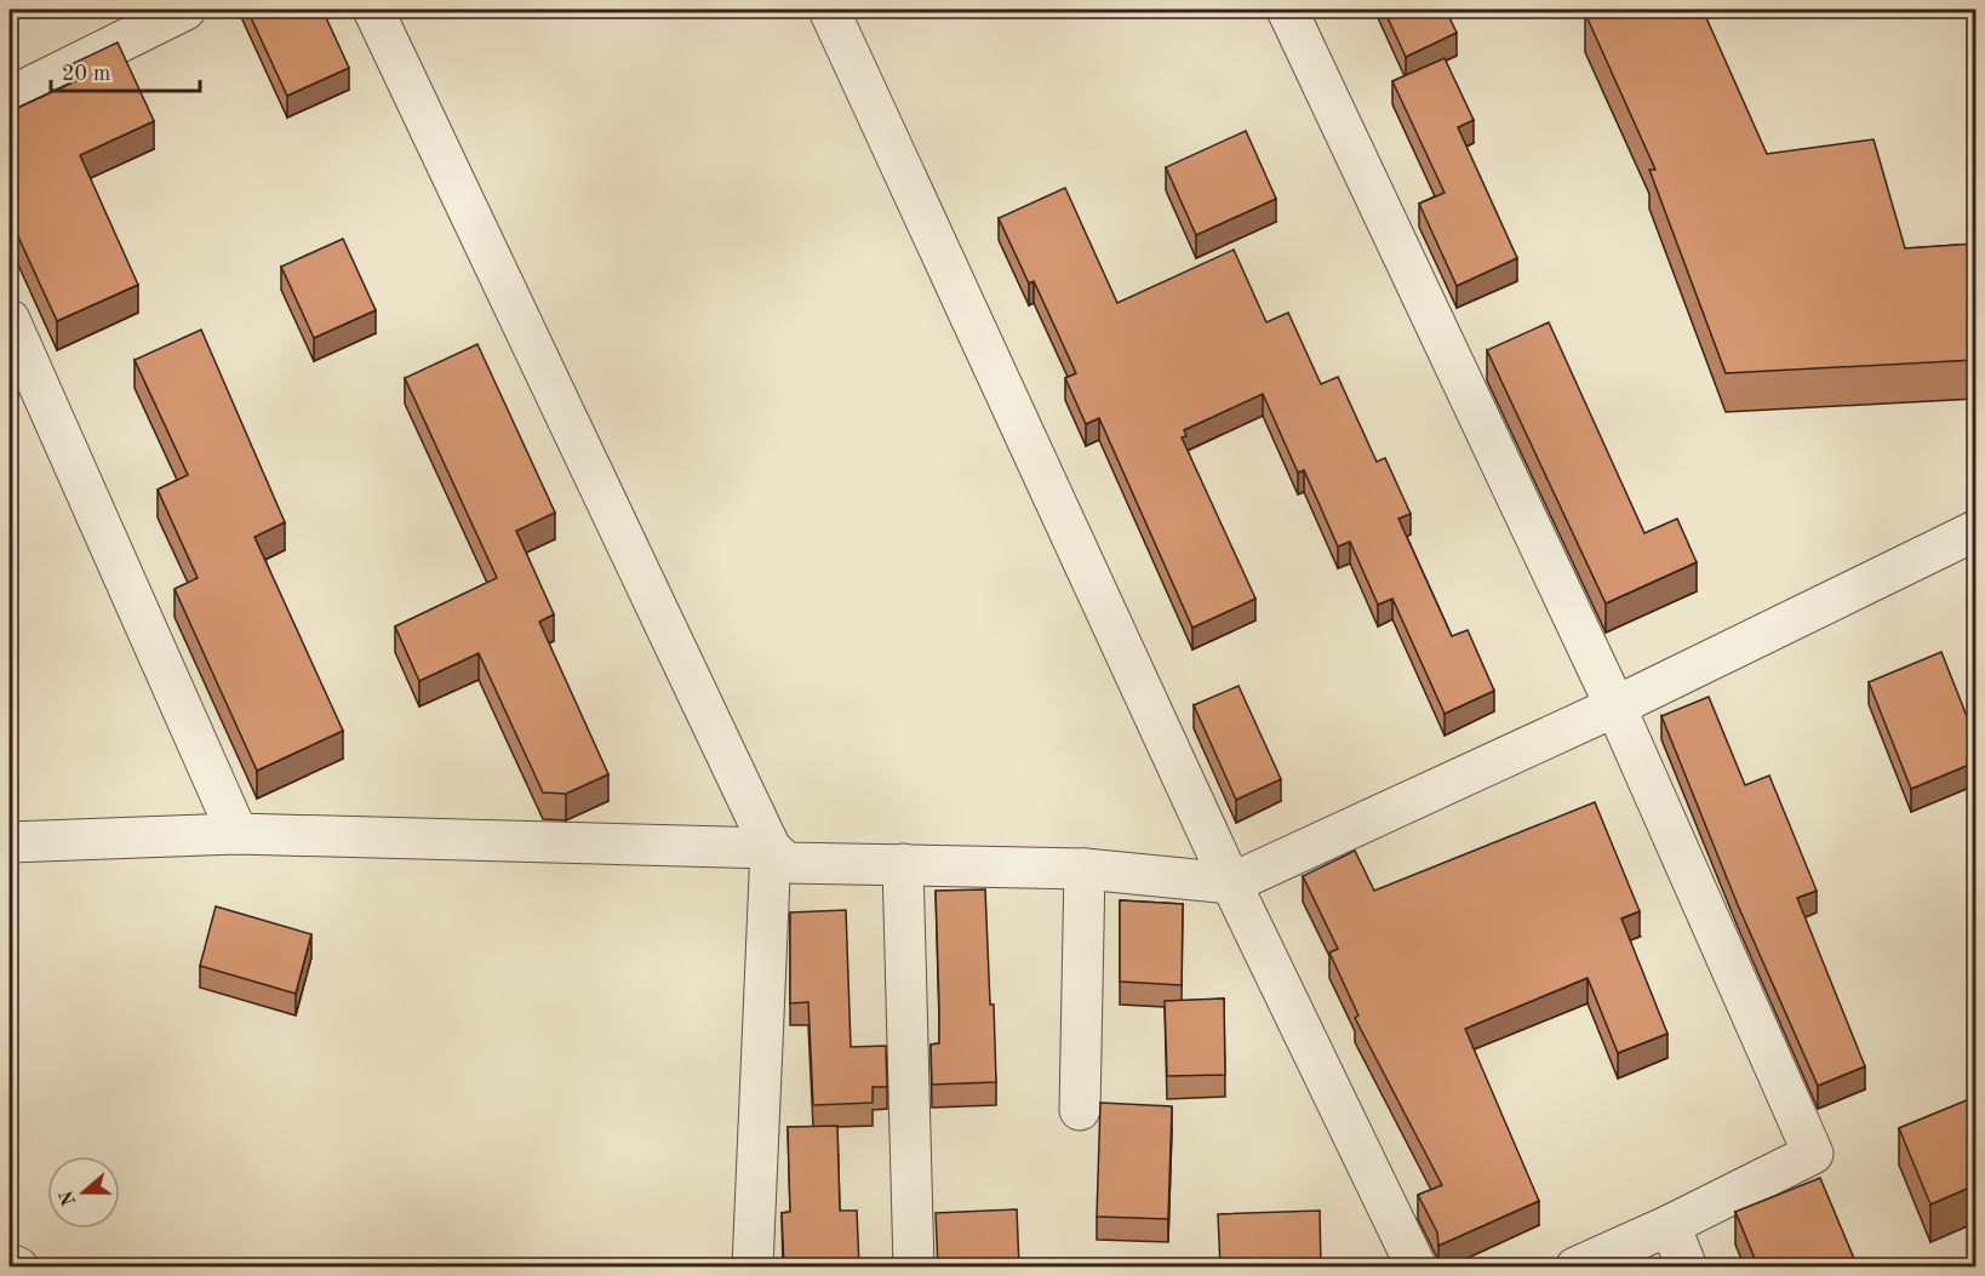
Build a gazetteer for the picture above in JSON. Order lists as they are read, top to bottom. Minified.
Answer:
{"scale_bar":"20 m","north":"left"}
